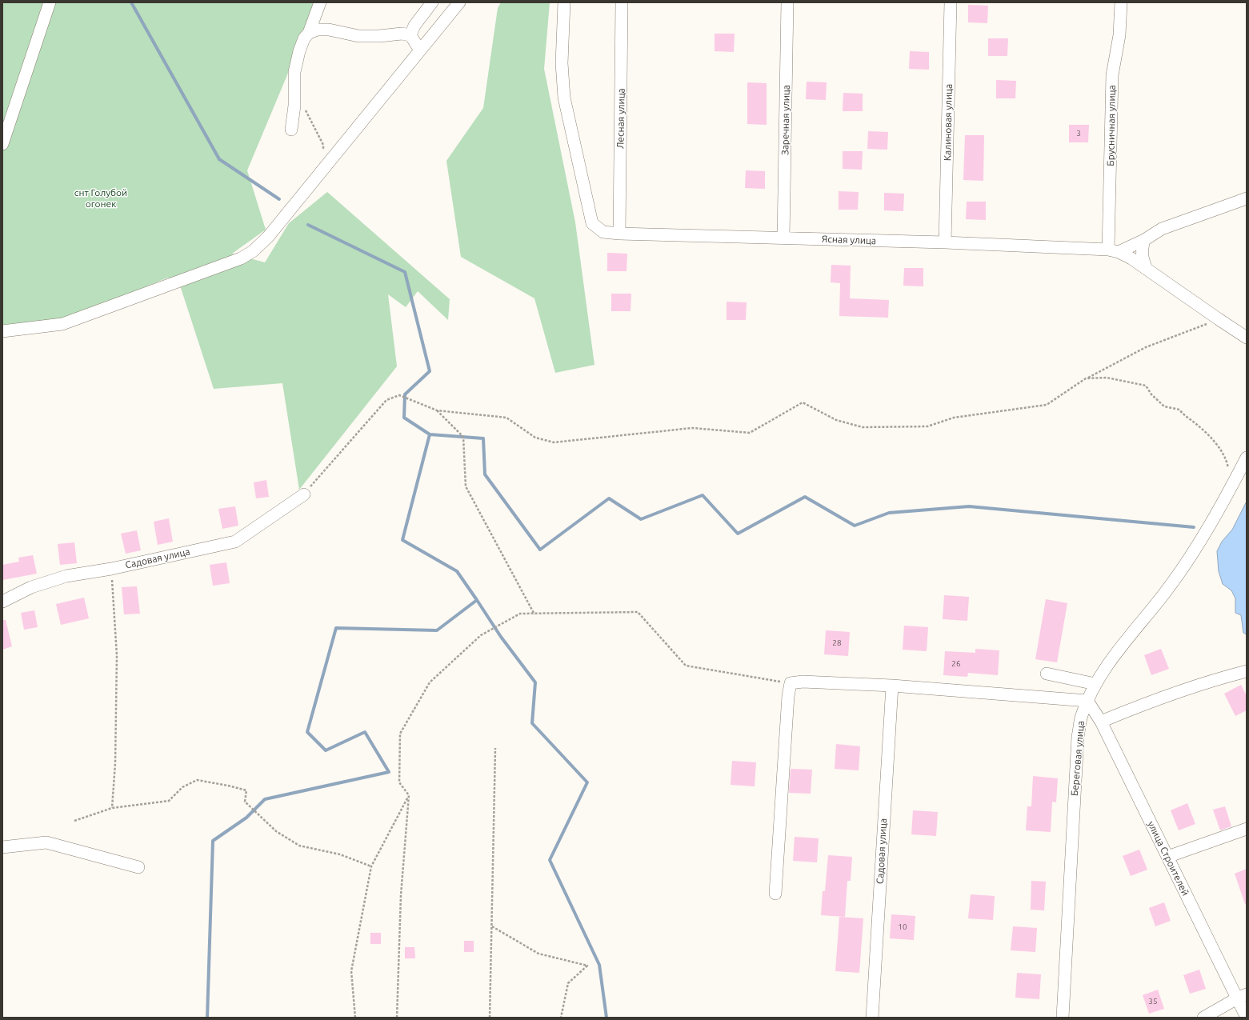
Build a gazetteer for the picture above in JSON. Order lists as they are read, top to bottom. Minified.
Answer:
{"streets":{"street":["Лесная улица","Заречная улица","Калиновая улица","Брусничная улица","Ясная улица","Садовая улица","Береговая улица","улица Строителей"]},"crossings":[["Лесная улица","Ясная улица"],["Заречная улица","Ясная улица"],["Калиновая улица","Ясная улица"],["Брусничная улица","Ясная улица"],["Береговая улица","улица Строителей"]],"parks":["снт Голубой огонек"],"house_numbers":["3","28","26","10","35"]}
